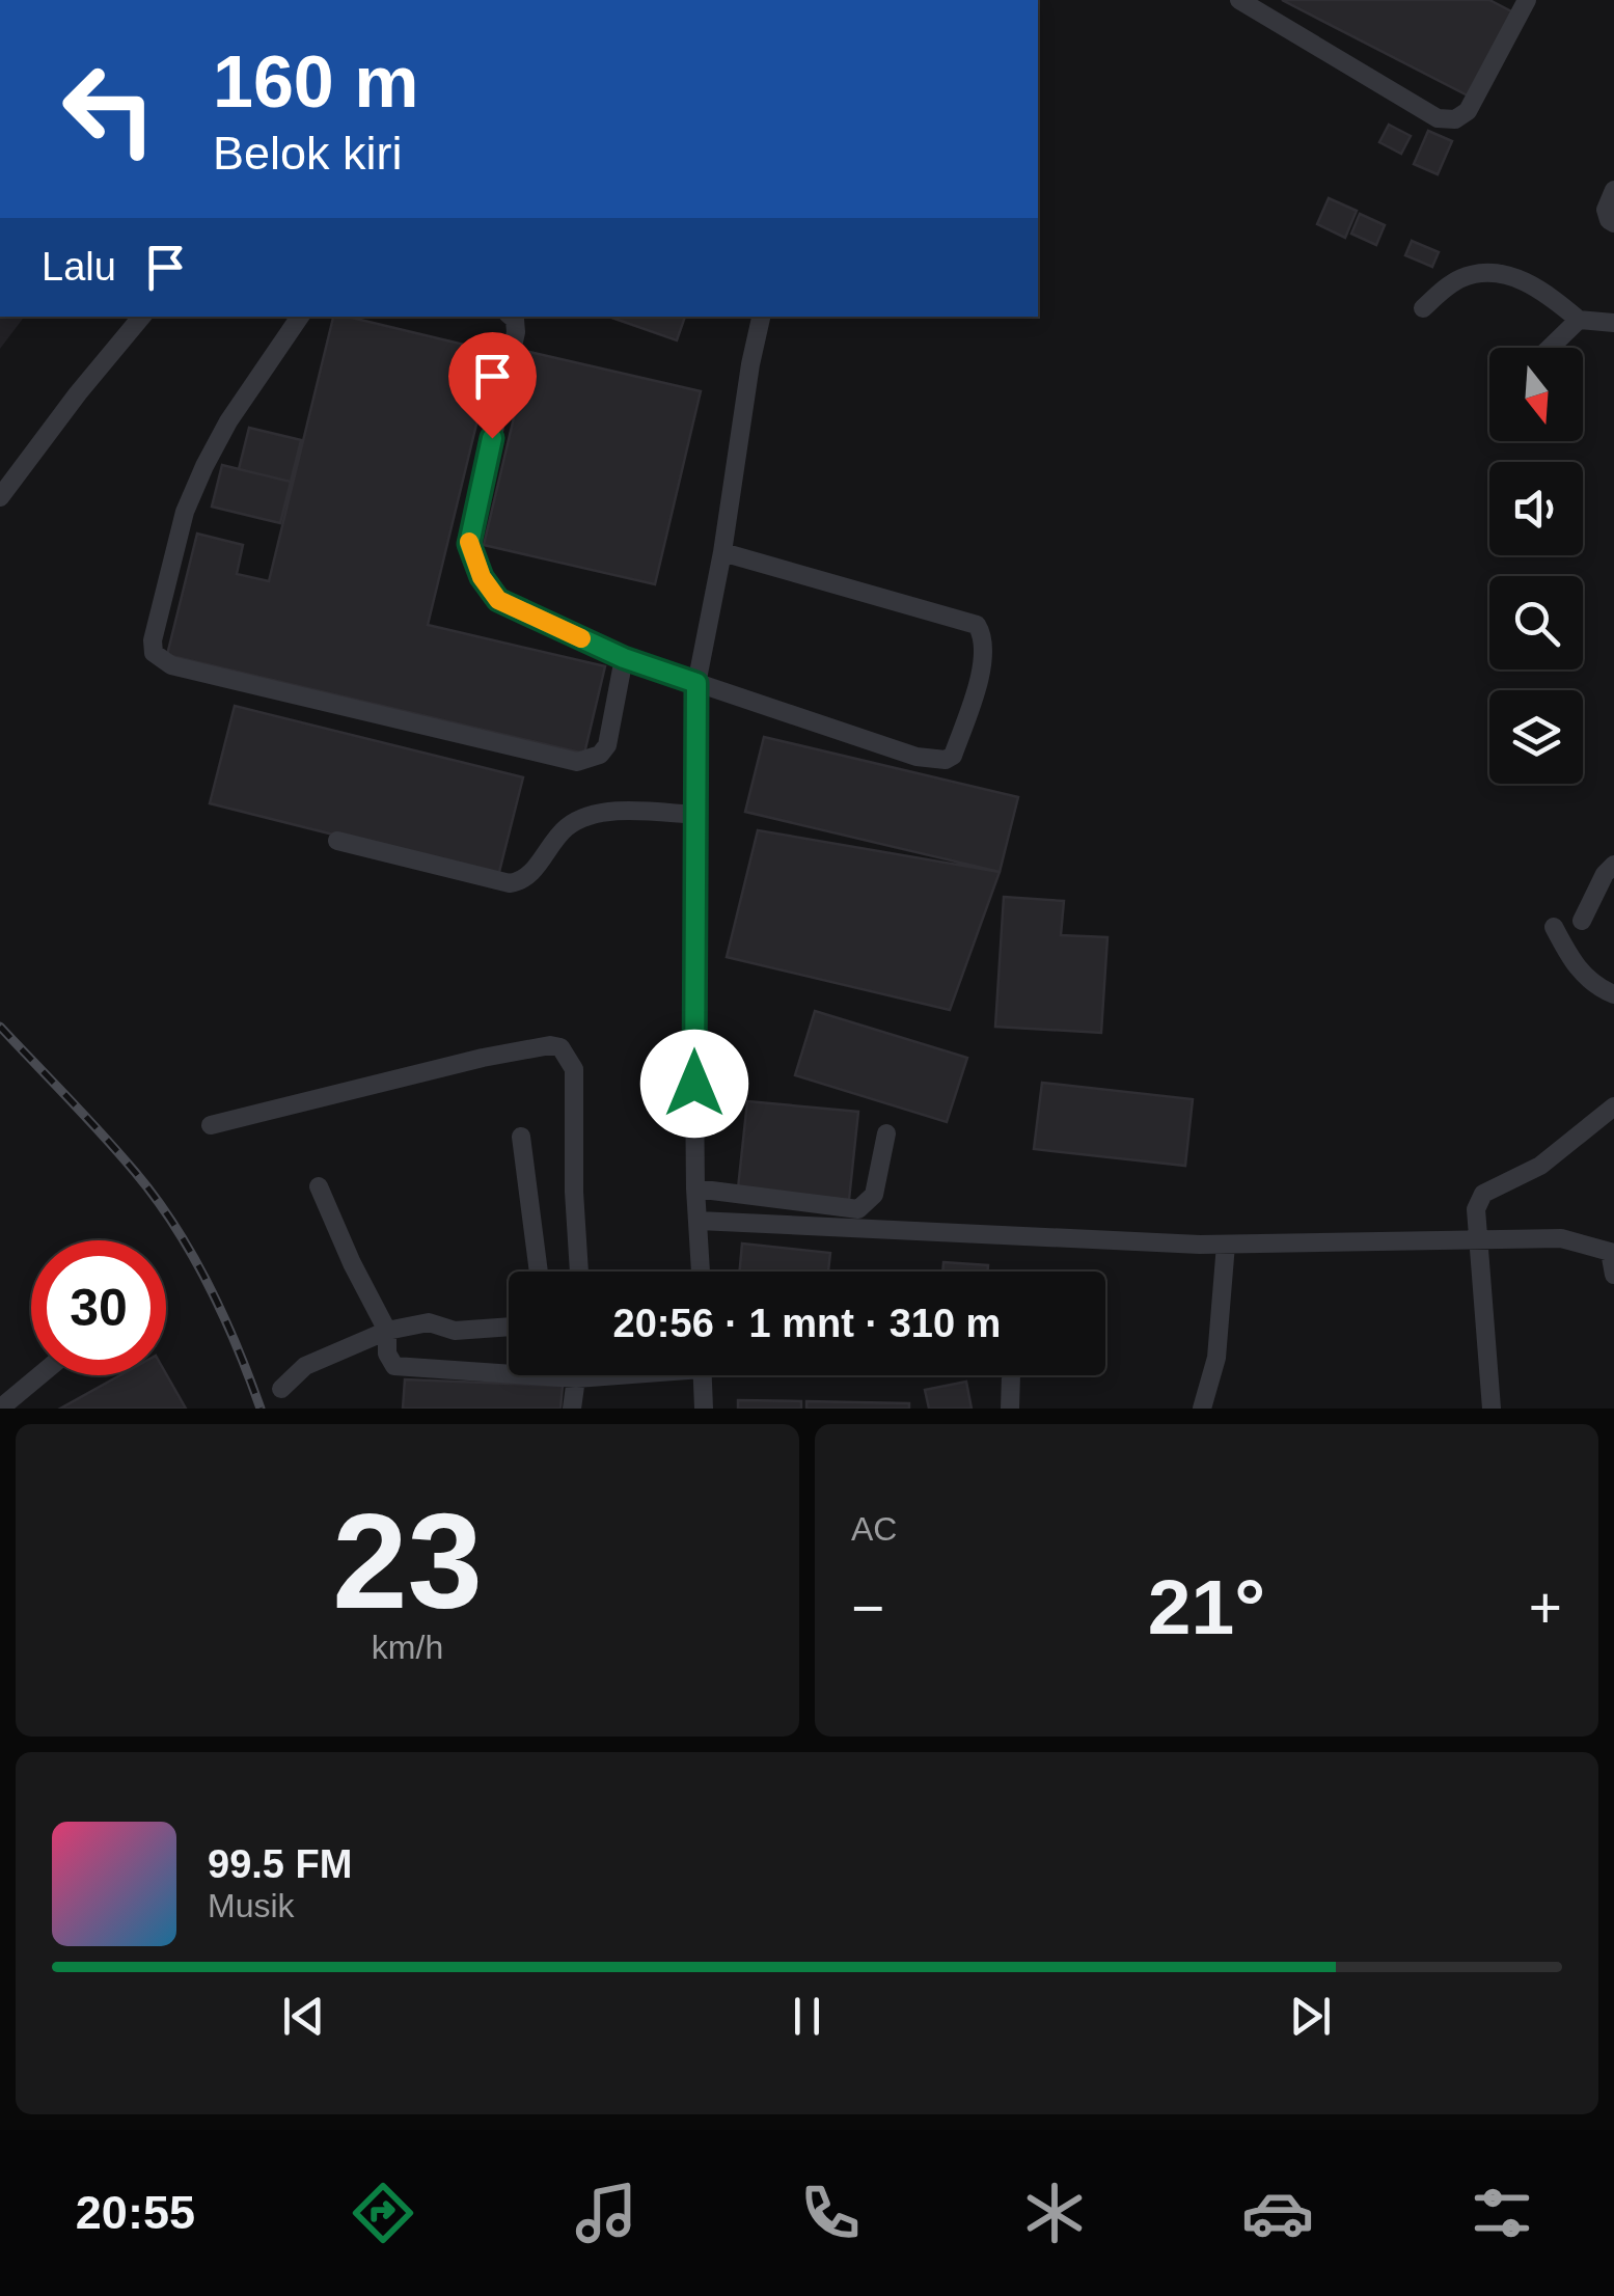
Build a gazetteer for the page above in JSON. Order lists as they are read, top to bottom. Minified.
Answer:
{"north":"bottom","page":{"turn":["160 m","Belok kiri"],"then":"Lalu","limit":"30","trip":"20:56 · 1 mnt · 310 m","tile":[["23","km/h"],"AC"],"heat":["−","21°","+"],"song":["99.5 FM","Musik"],"tabs":"20:55"}}
